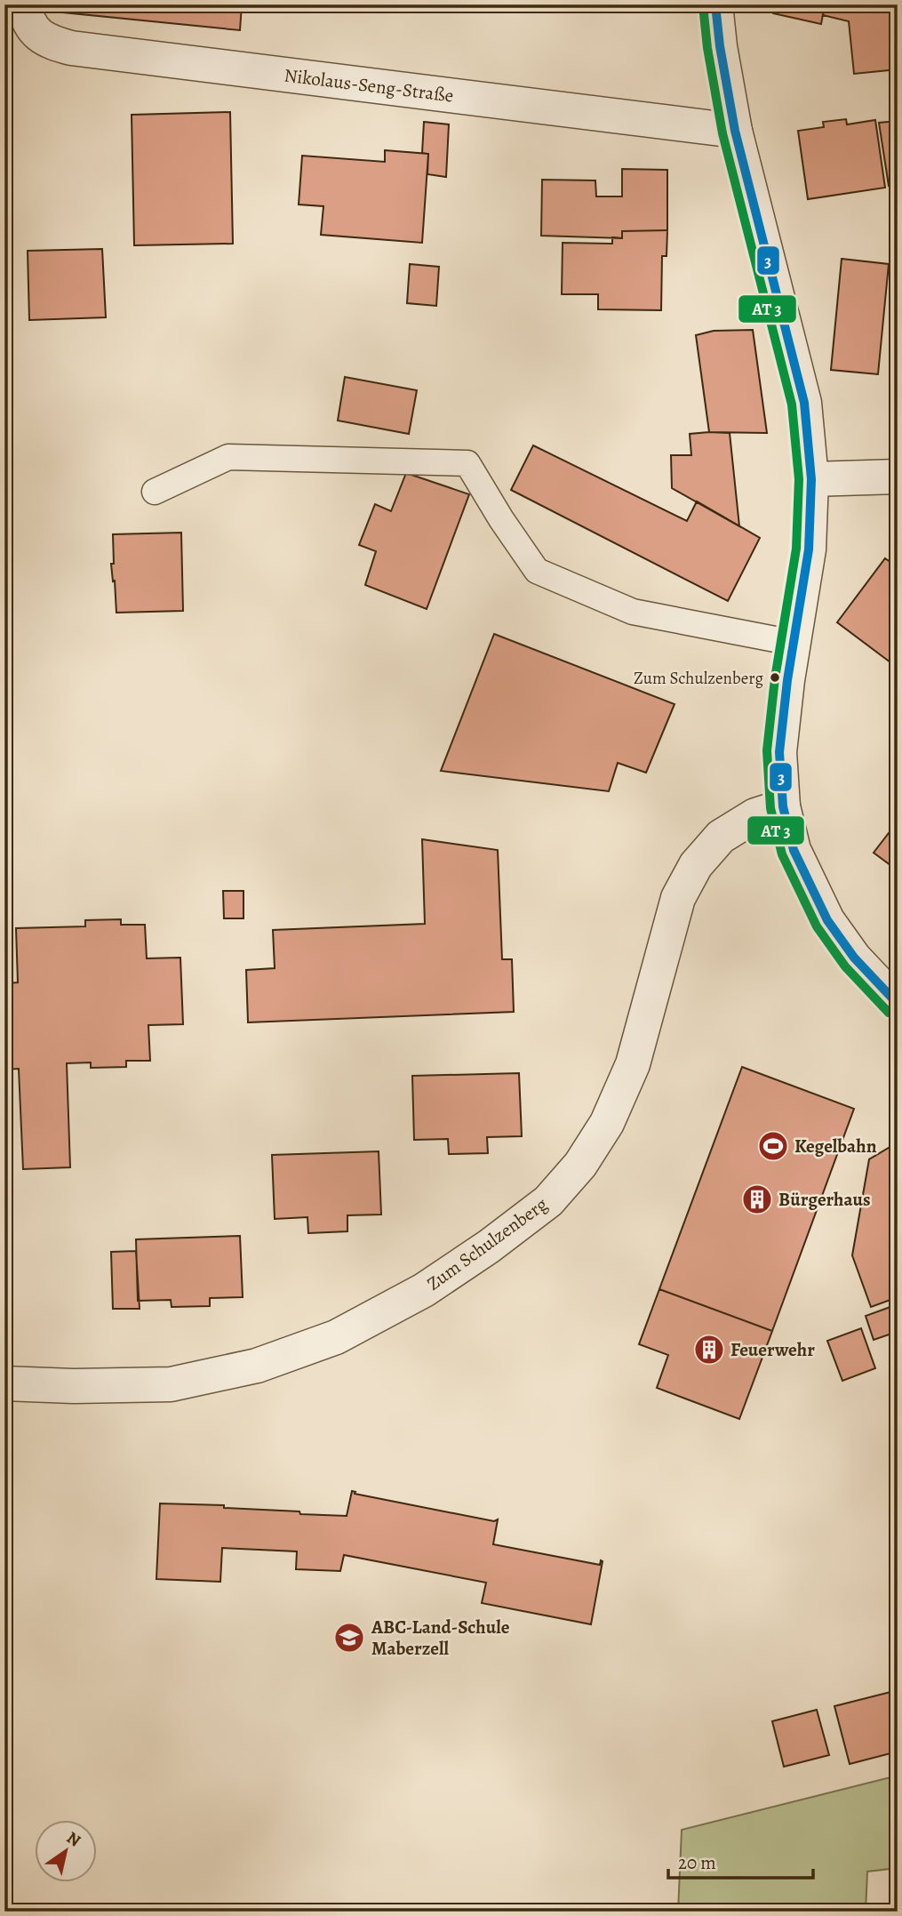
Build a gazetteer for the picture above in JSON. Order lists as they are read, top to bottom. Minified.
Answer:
{"streets":{"street":["Nikolaus-Seng-Straße","Zum Schulzenberg"]},"places":{"other":["Zum Schulzenberg"],"sports":["Kegelbahn"],"building":["Bürgerhaus","Feuerwehr"],"school or university":["ABC-Land-Schule Maberzell"]},"lines":["transit line 3"],"scale_bar":"20 m","north":"top right"}
